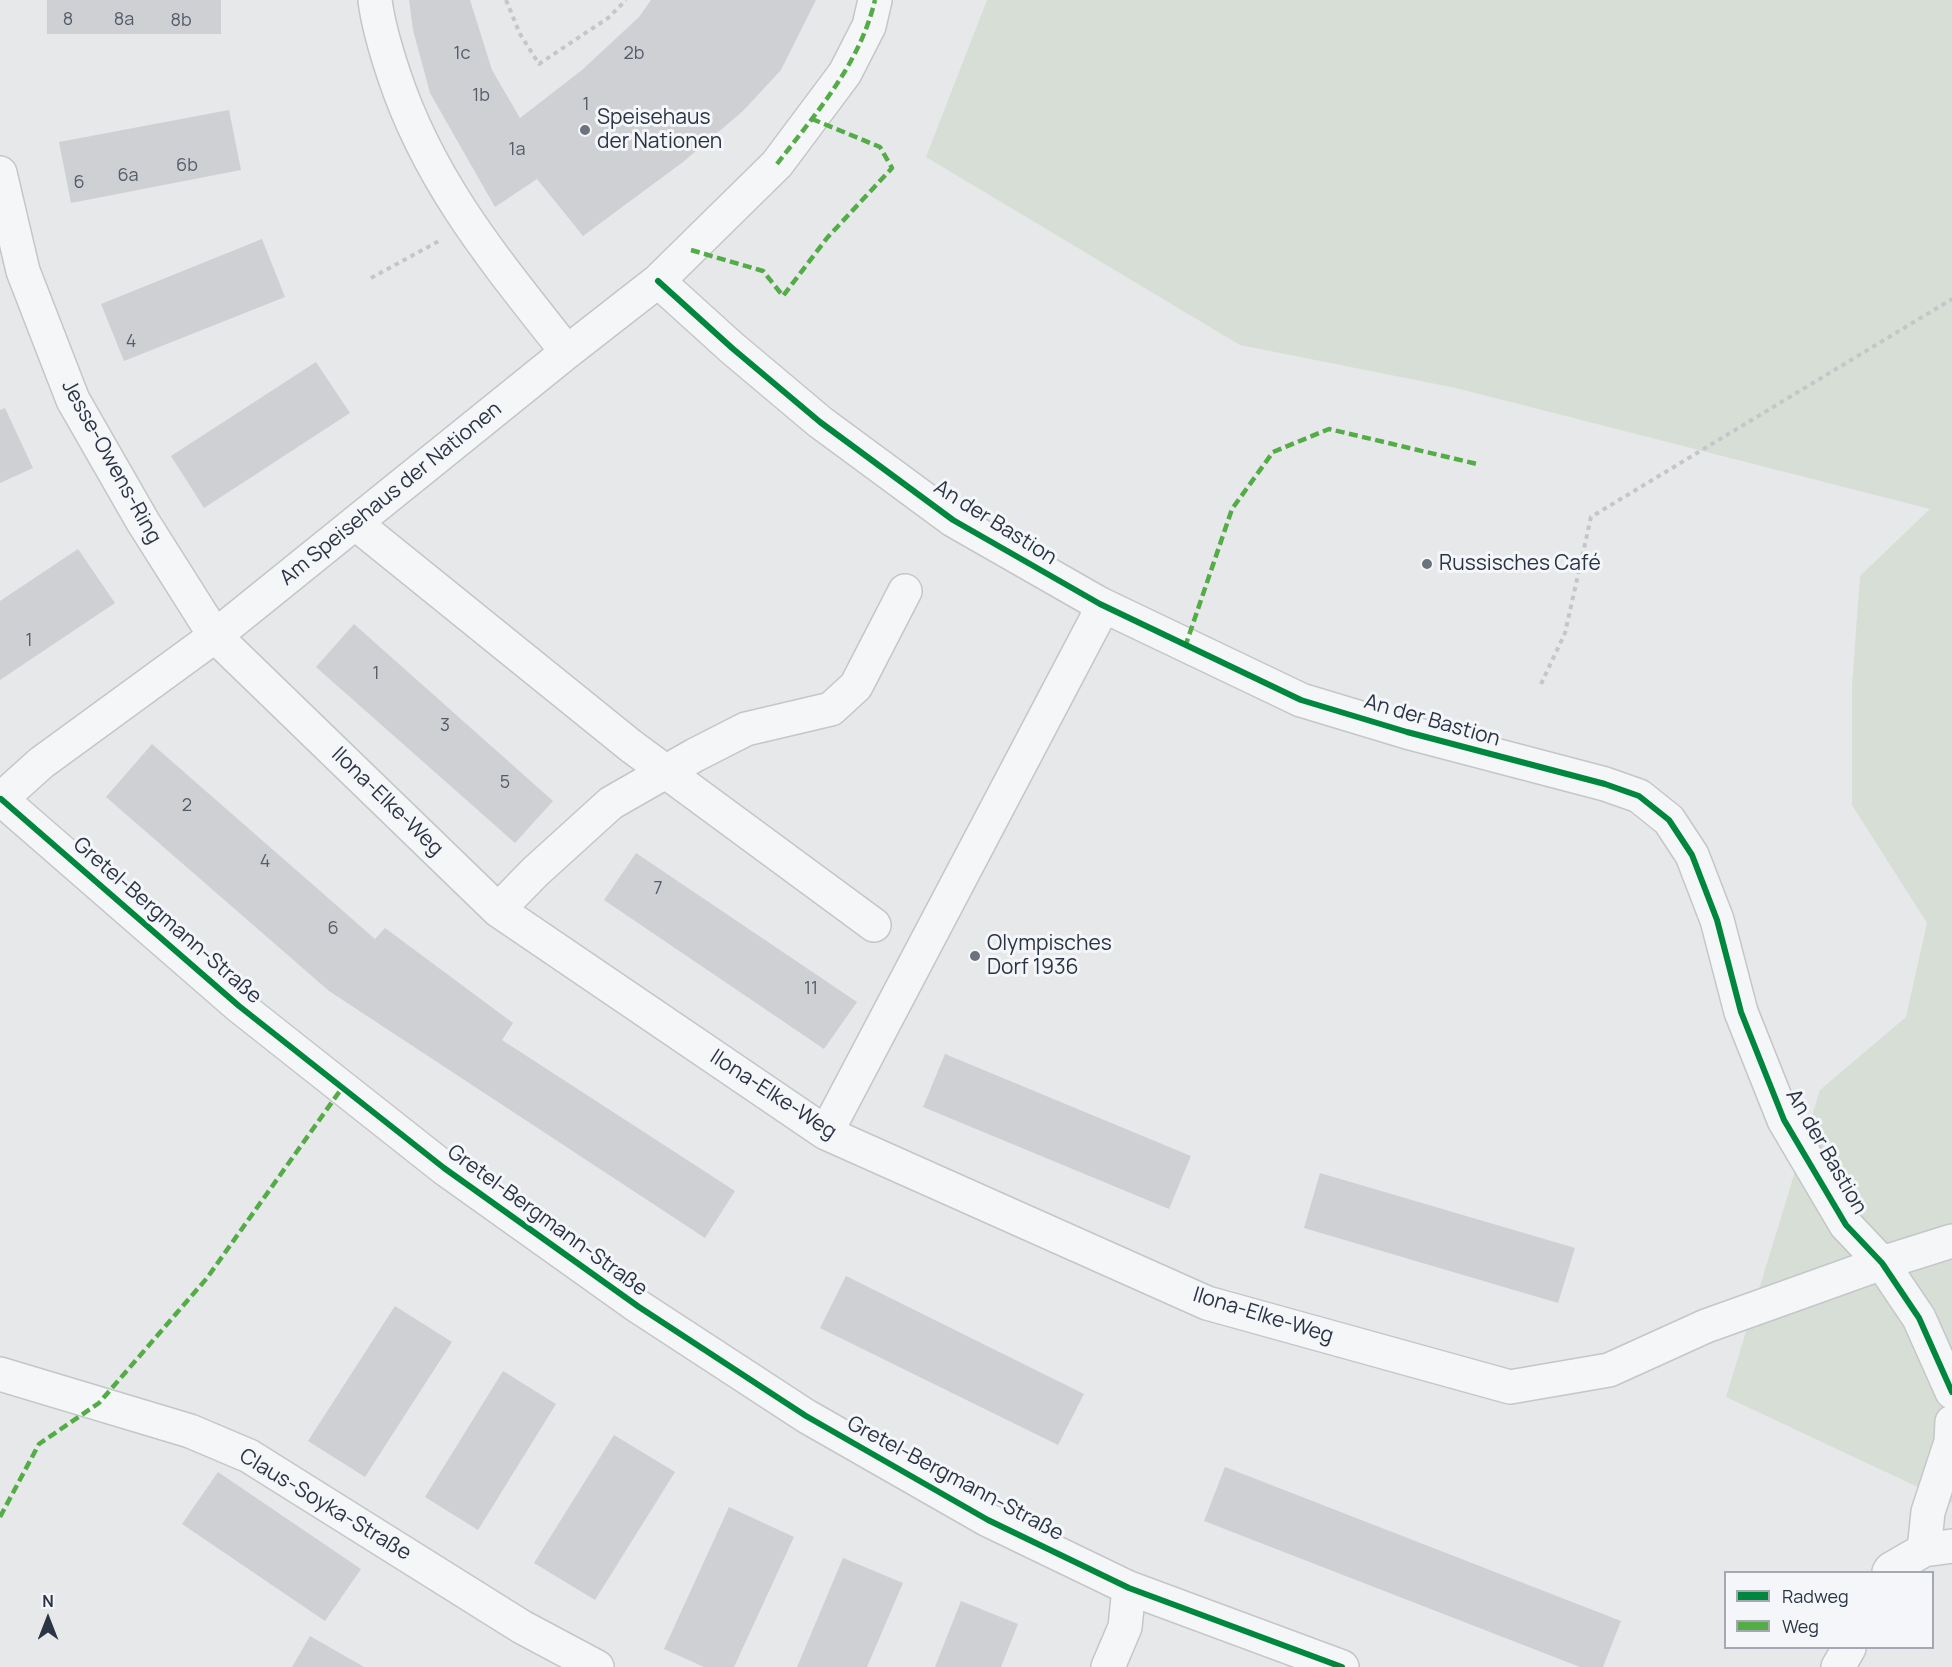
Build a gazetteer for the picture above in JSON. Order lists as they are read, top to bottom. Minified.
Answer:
{"streets":{"street":["Jesse-Owens-Ring","Am Speisehaus der Nationen","An der Bastion","Ilona-Elke-Weg","Gretel-Bergmann-Straße","Claus-Soyka-Straße"]},"crossings":[["Jesse-Owens-Ring","Am Speisehaus der Nationen"],["Jesse-Owens-Ring","Ilona-Elke-Weg"],["Am Speisehaus der Nationen","An der Bastion"],["Am Speisehaus der Nationen","Ilona-Elke-Weg"],["Am Speisehaus der Nationen","Gretel-Bergmann-Straße"],["An der Bastion","Ilona-Elke-Weg"]],"places":["Speisehaus der Nationen","Russisches Café","Olympisches Dorf 1936"],"house_numbers":["8","8a","8b","1c","2b","1b","1","1a","6b","6a","6","4","1","1","3","5","2","4","7","6","11"],"legend":["Radweg","Weg"],"north":"top"}
